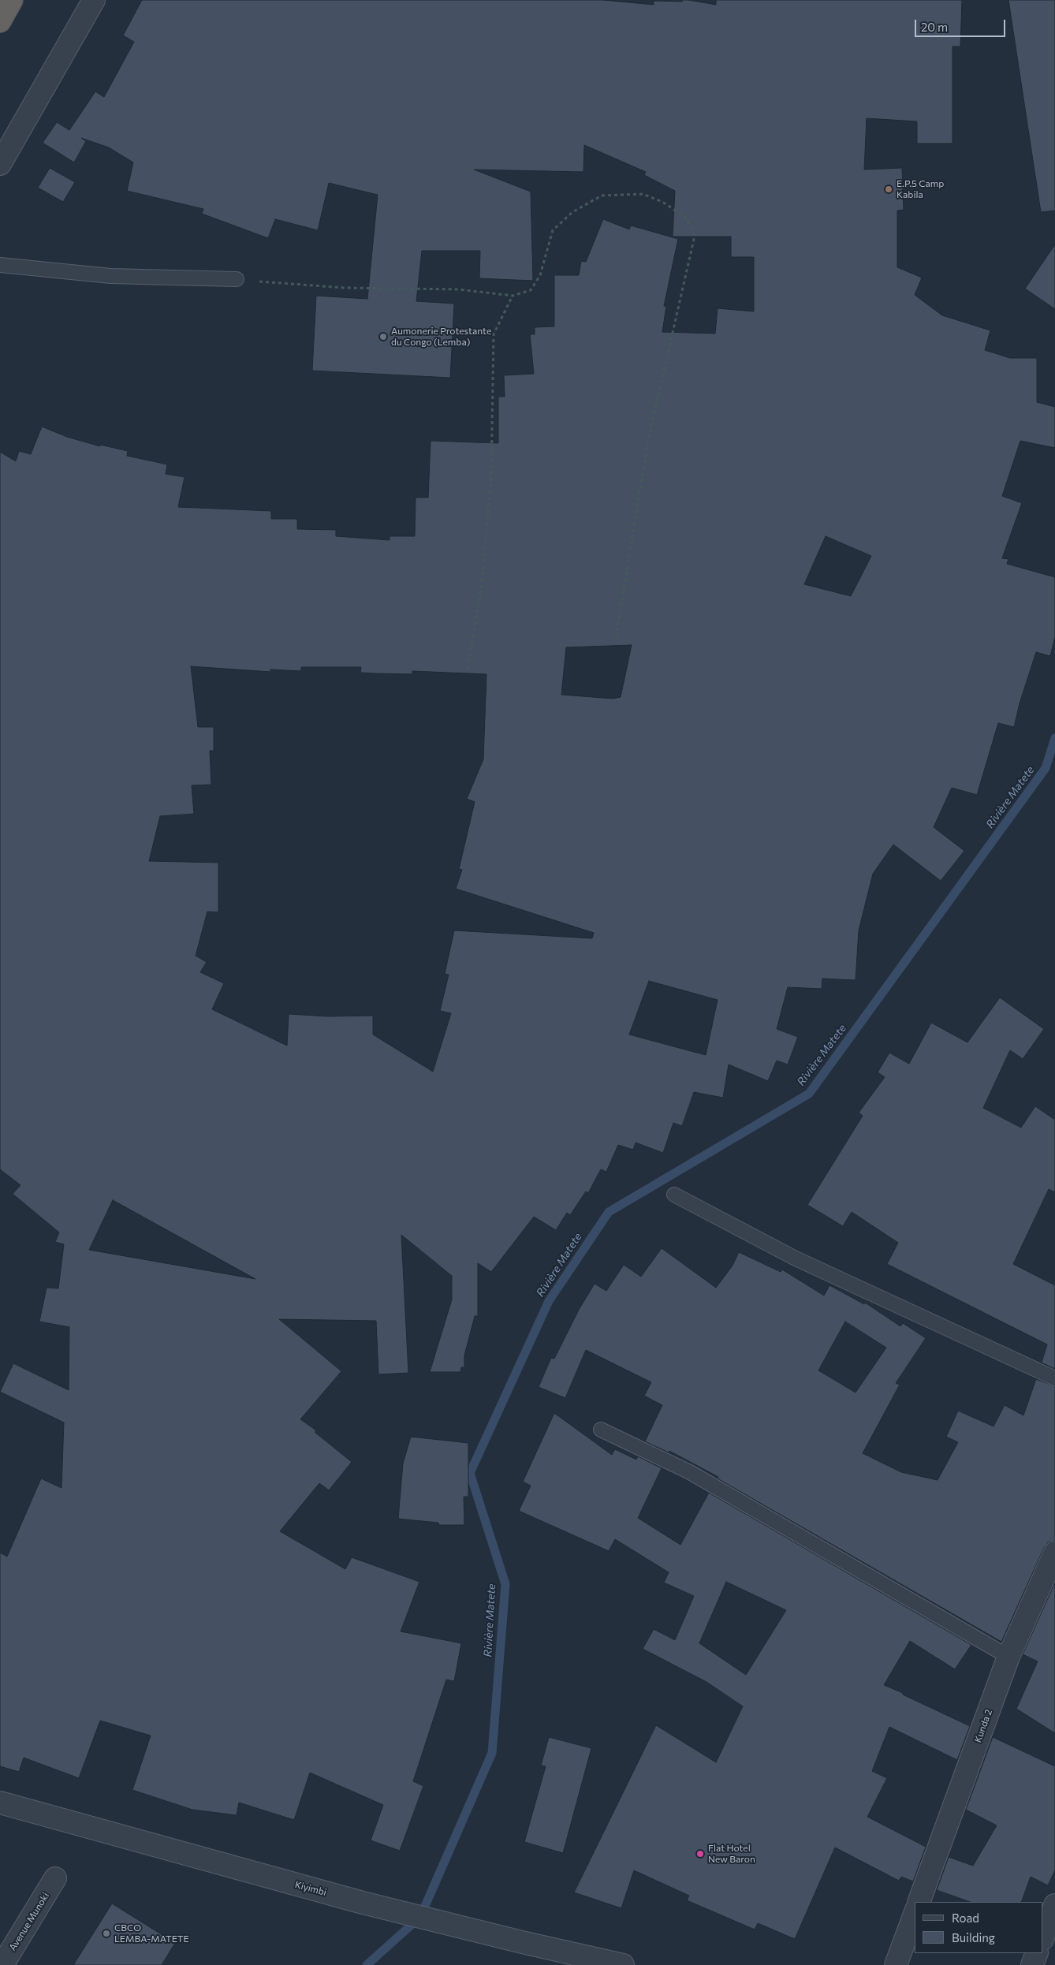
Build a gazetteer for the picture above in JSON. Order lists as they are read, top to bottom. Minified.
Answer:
{"streets":{"street":["Kunda 2","Kiyimbi","Avenue Munoki"]},"water":["Rivière Matete"],"places":["E.P.5 Camp Kabila","Aumonerie Protestante du Congo (Lemba)","Flat Hotel New Baron","CBCO LEMBA-MATETE"],"legend":["Road","Building"],"scale_bar":"20 m"}
